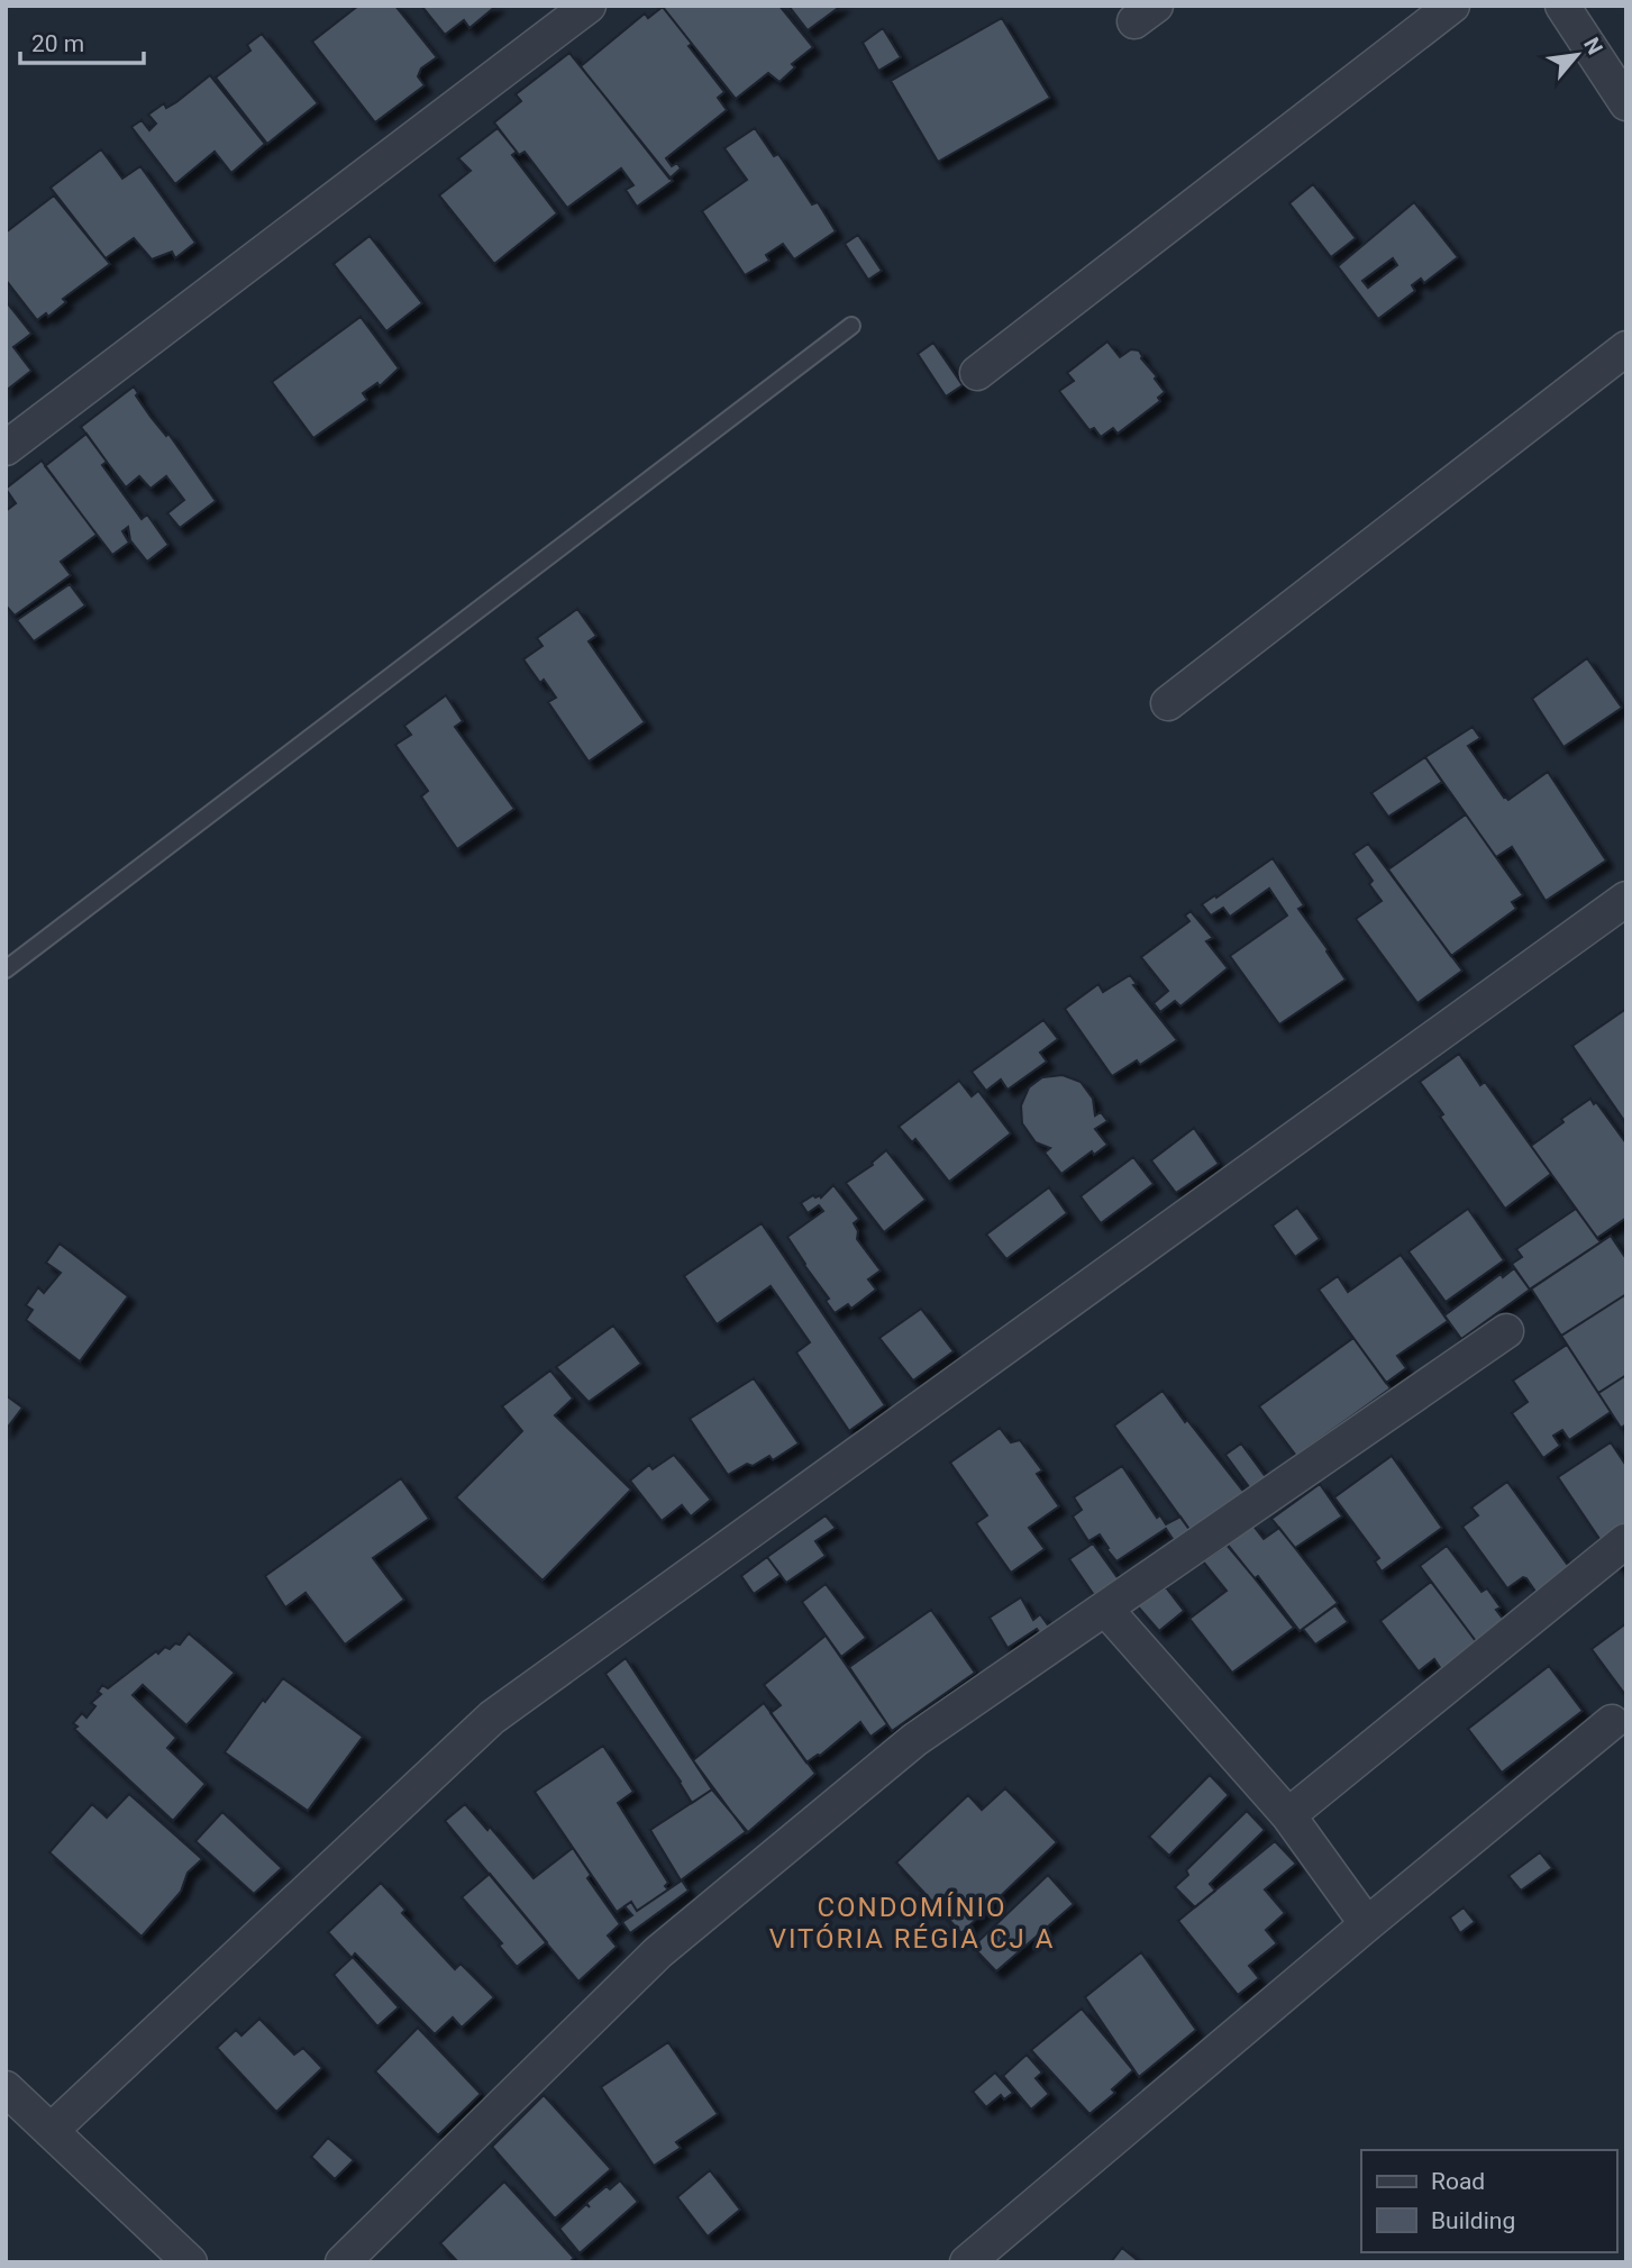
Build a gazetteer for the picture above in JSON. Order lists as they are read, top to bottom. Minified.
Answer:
{"districts":["CONDOMÍNIO VITÓRIA RÉGIA CJ A"],"legend":["Road","Building"],"scale_bar":"20 m","north":"top right"}
